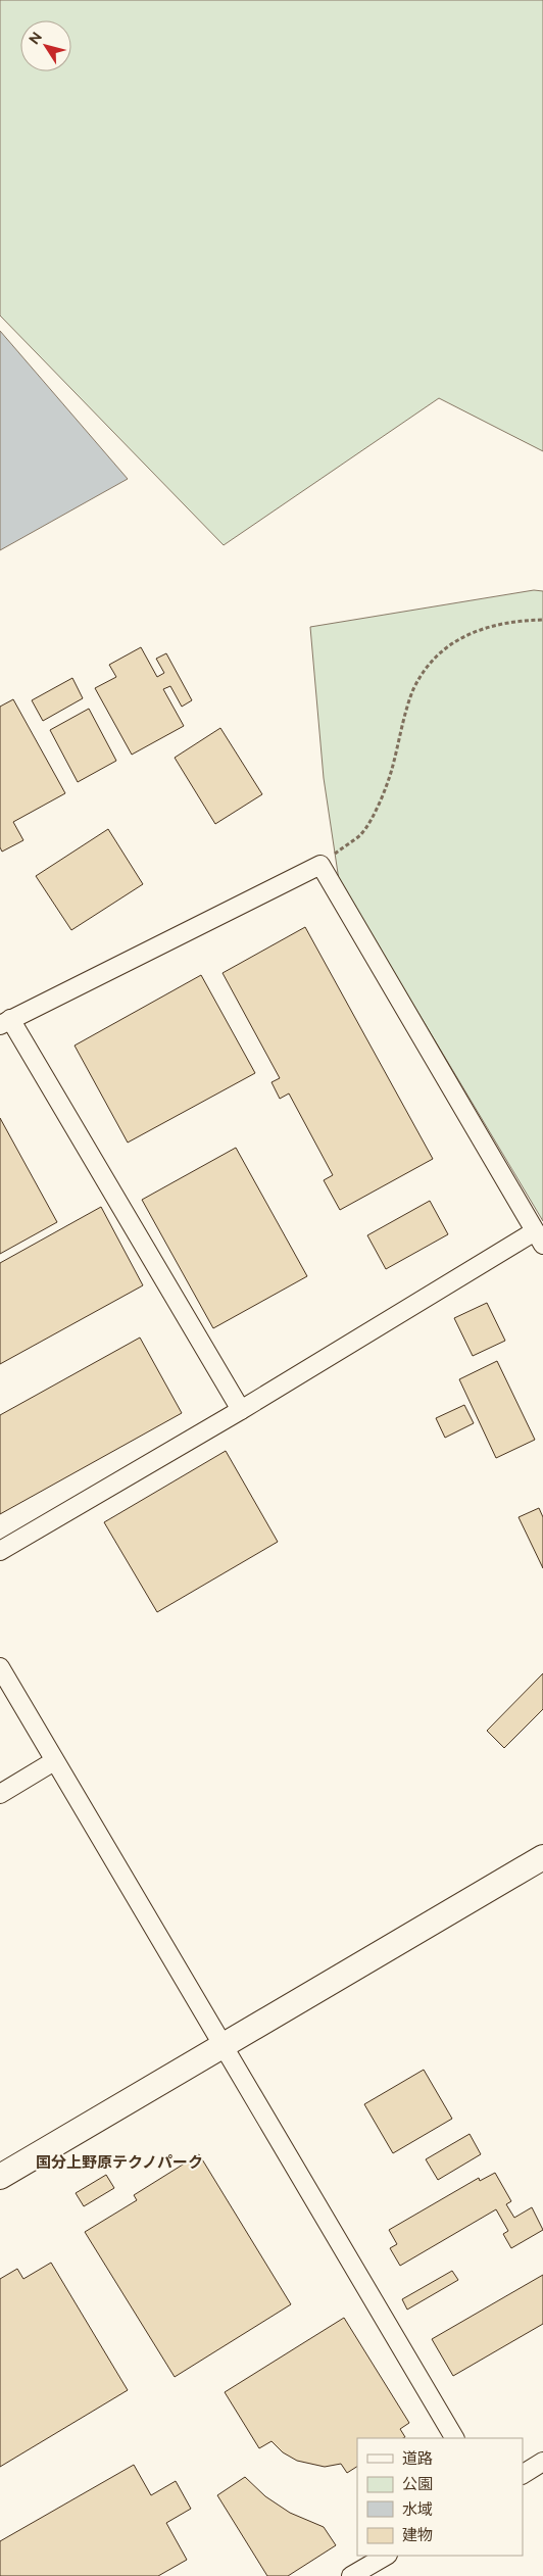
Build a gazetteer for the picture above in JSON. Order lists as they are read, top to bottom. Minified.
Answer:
{"districts":["国分上野原テクノパーク"],"legend":["道路","公園","水域","建物"],"north":"top left"}
